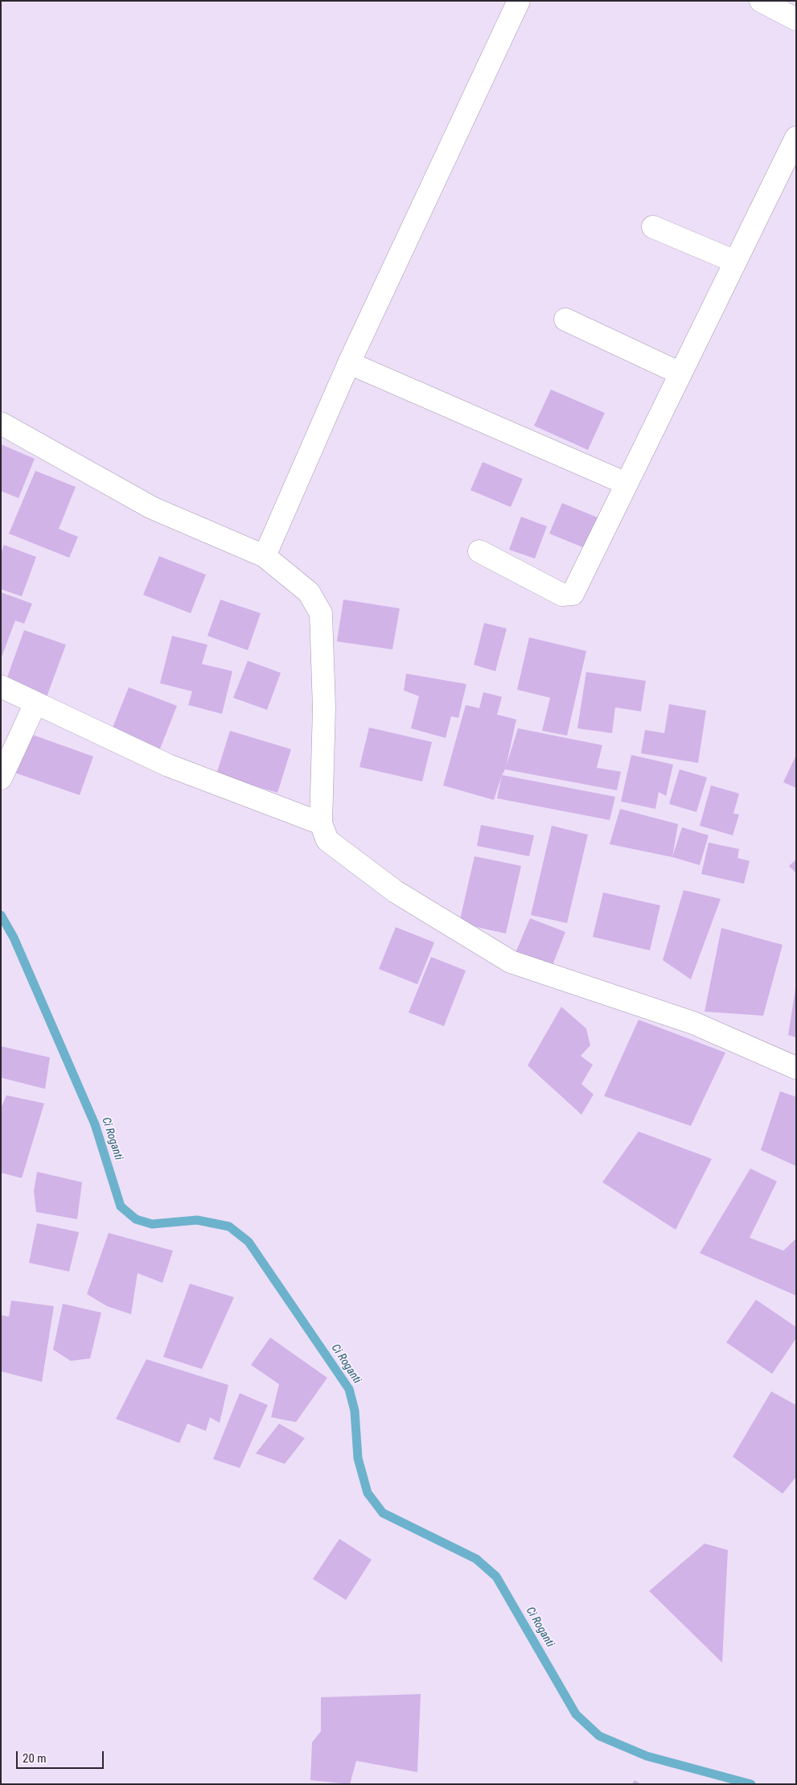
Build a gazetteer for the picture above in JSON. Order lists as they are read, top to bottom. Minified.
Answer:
{"water":["Ci Roganti"],"scale_bar":"20 m"}
